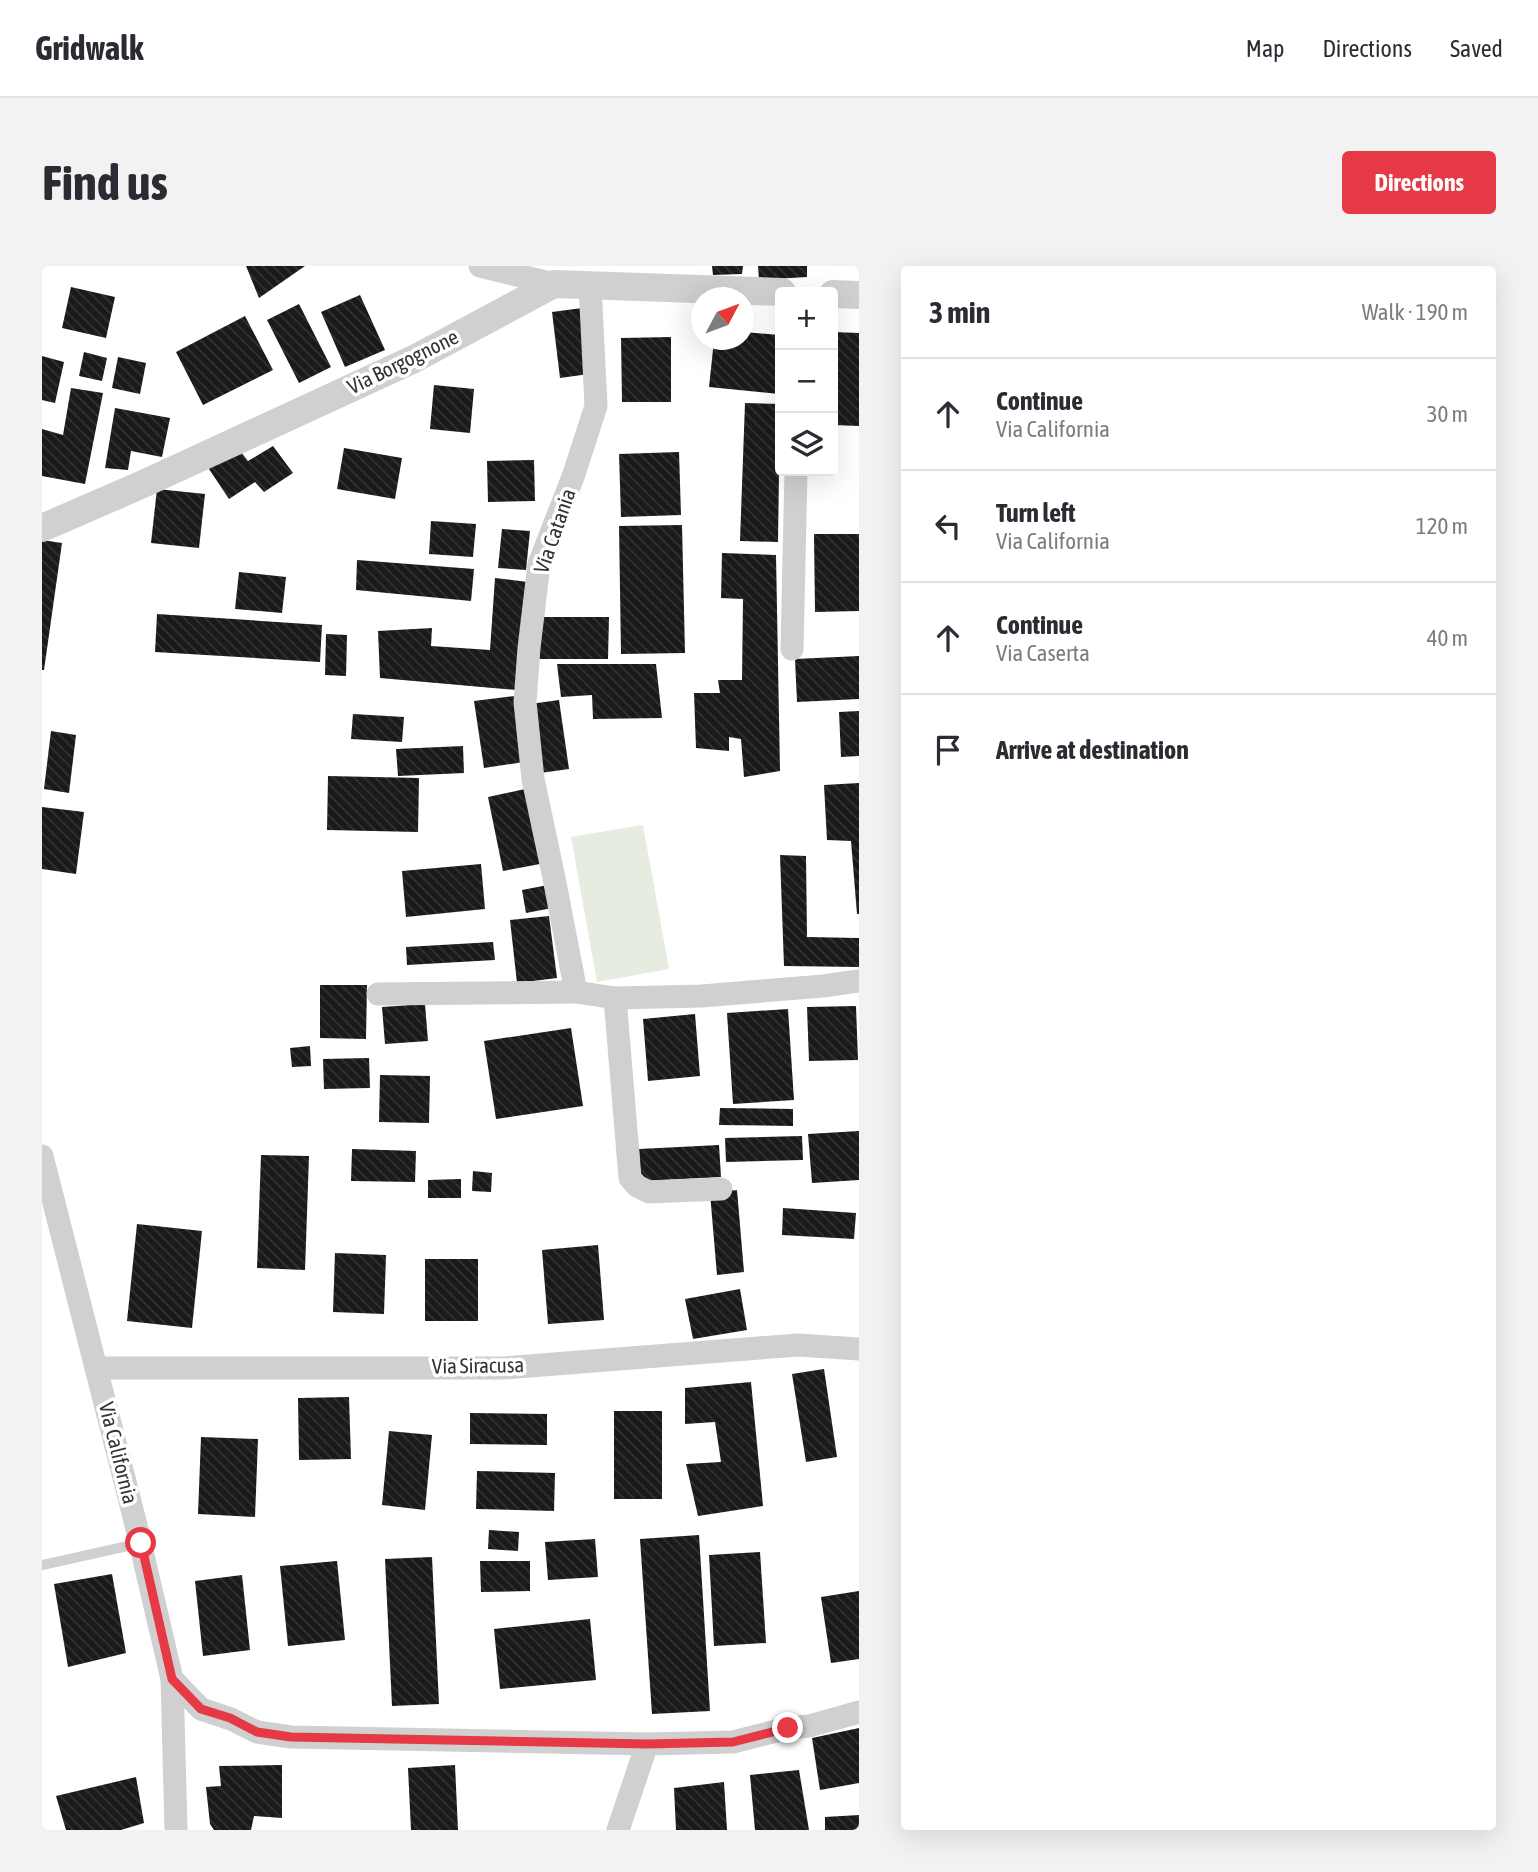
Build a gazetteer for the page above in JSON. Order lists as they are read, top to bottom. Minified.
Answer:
{"streets":{"street":["Via Borgognone","Via Catania","Via Siracusa","Via California"]},"crossings":[["Via Borgognone","Via Catania"],["Via Siracusa","Via California"]],"north":"top right","page":{"header":"Gridwalk","nav":["Map","Directions","Saved"],"buttons":"Directions","title":"Find us","heading":["3 min","Walk · 190 m"],"map_buttons":["+","−"],"list":[["Continue","Via California","30 m"],["Turn left","Via California","120 m"],["Continue","Via Caserta","40 m"],"Arrive at destination"]}}
